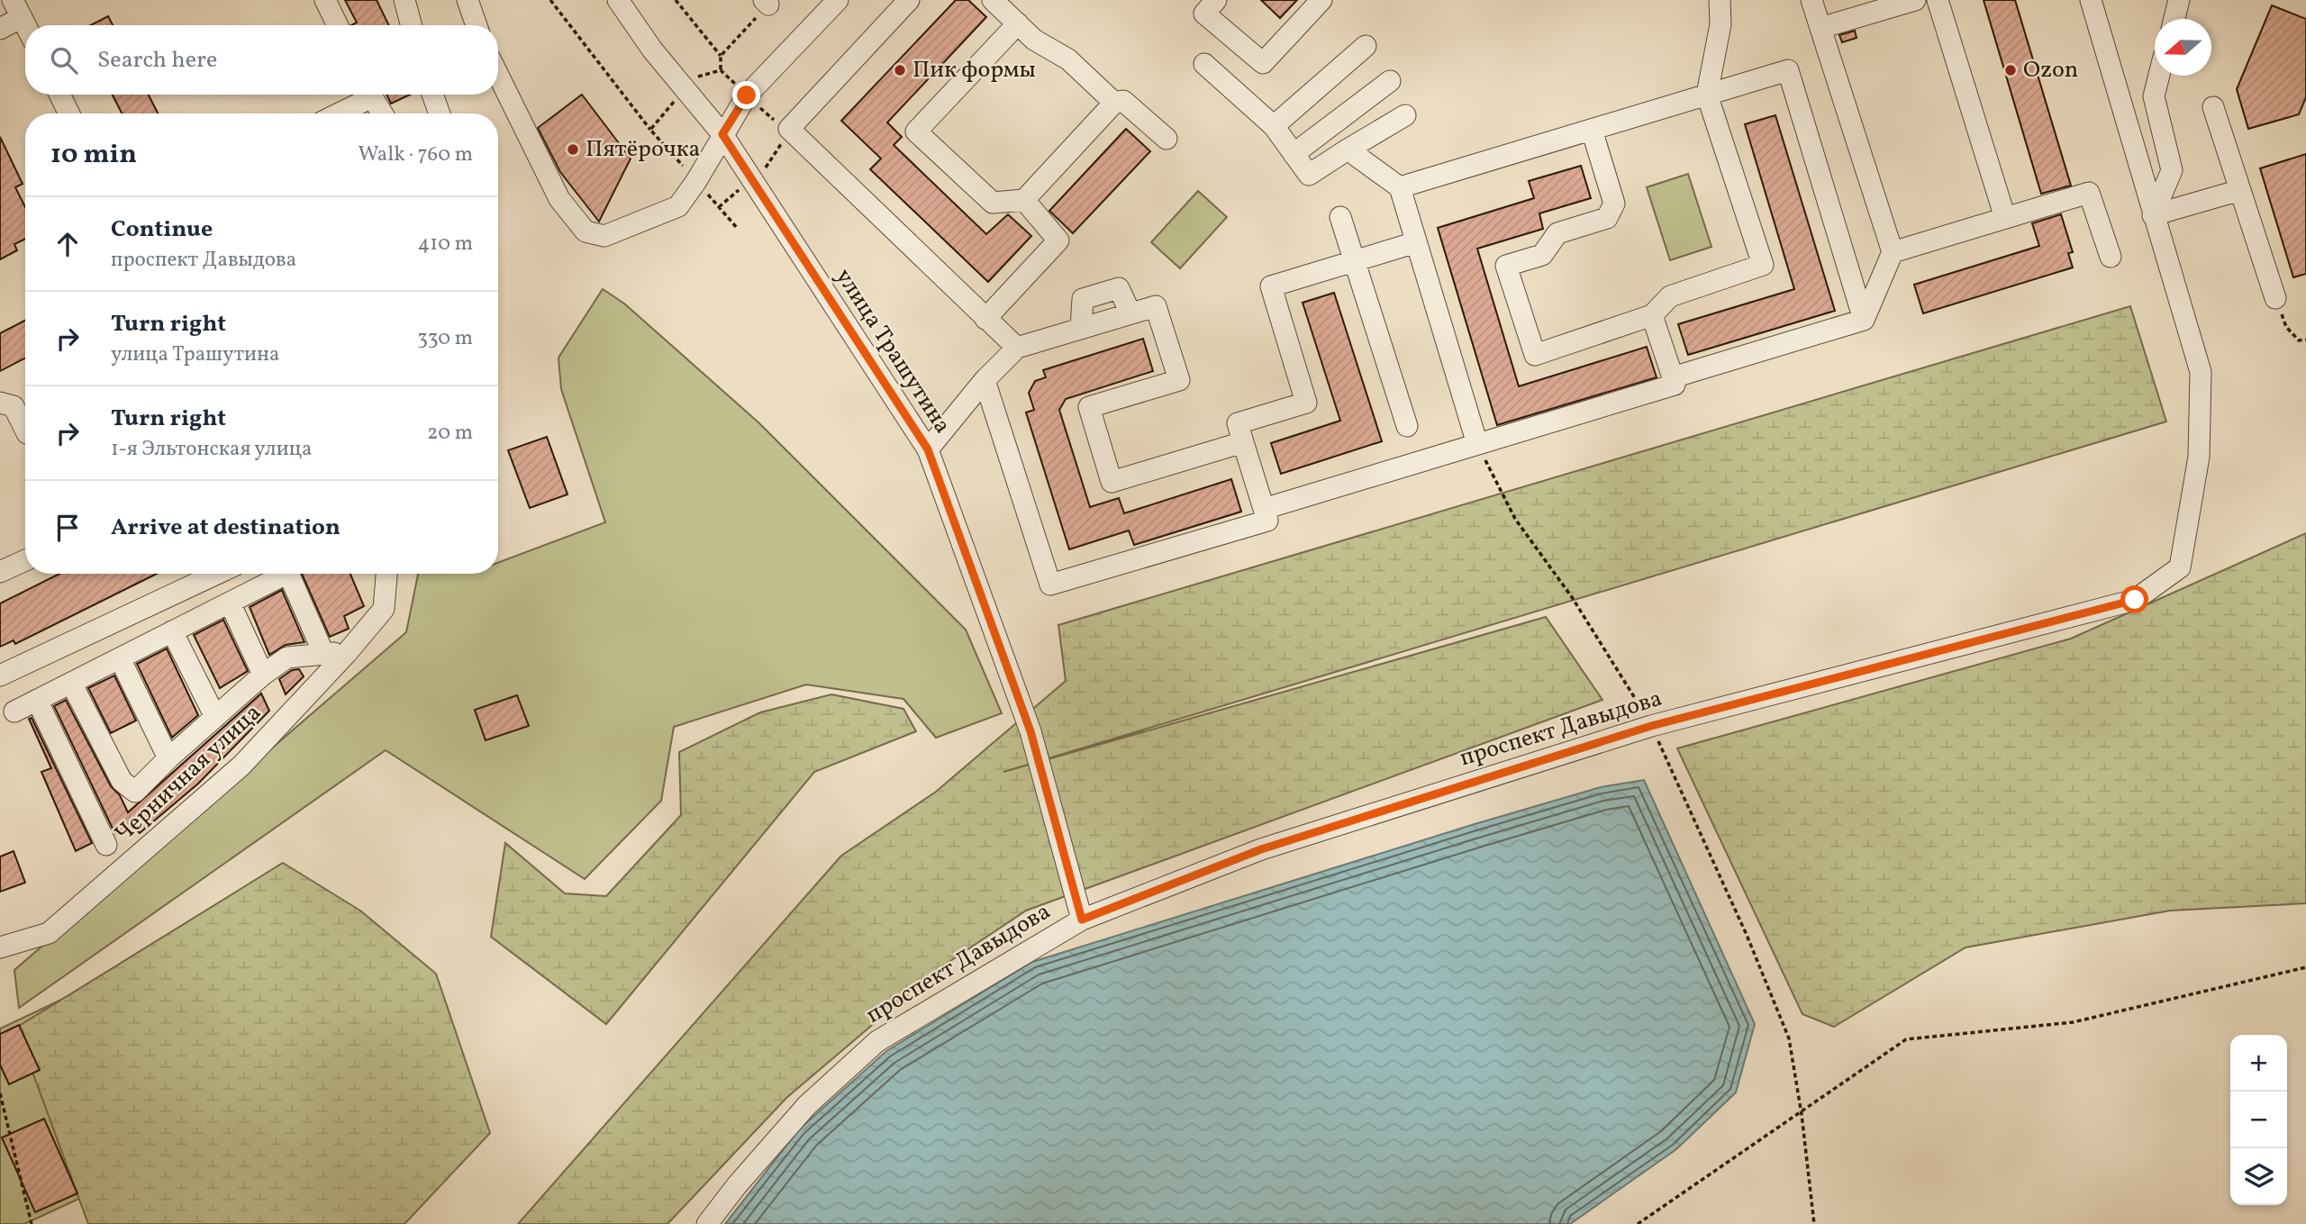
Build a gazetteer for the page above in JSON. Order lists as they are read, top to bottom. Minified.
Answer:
{"streets":{"street":["улица Трашутина","проспект Давыдова","Черничная улица"]},"crossings":[["улица Трашутина","проспект Давыдова"]],"places":["Пик формы","Ozon","Пятёрочка"],"north":"left","page":{"search":"Search here","heading":["10 min","Walk · 760 m"],"list":[["Continue","проспект Давыдова","410 m"],["Turn right","улица Трашутина","330 m"],["Turn right","1-я Эльтонская улица","20 m"],"Arrive at destination"],"map_buttons":["+","−"]}}
